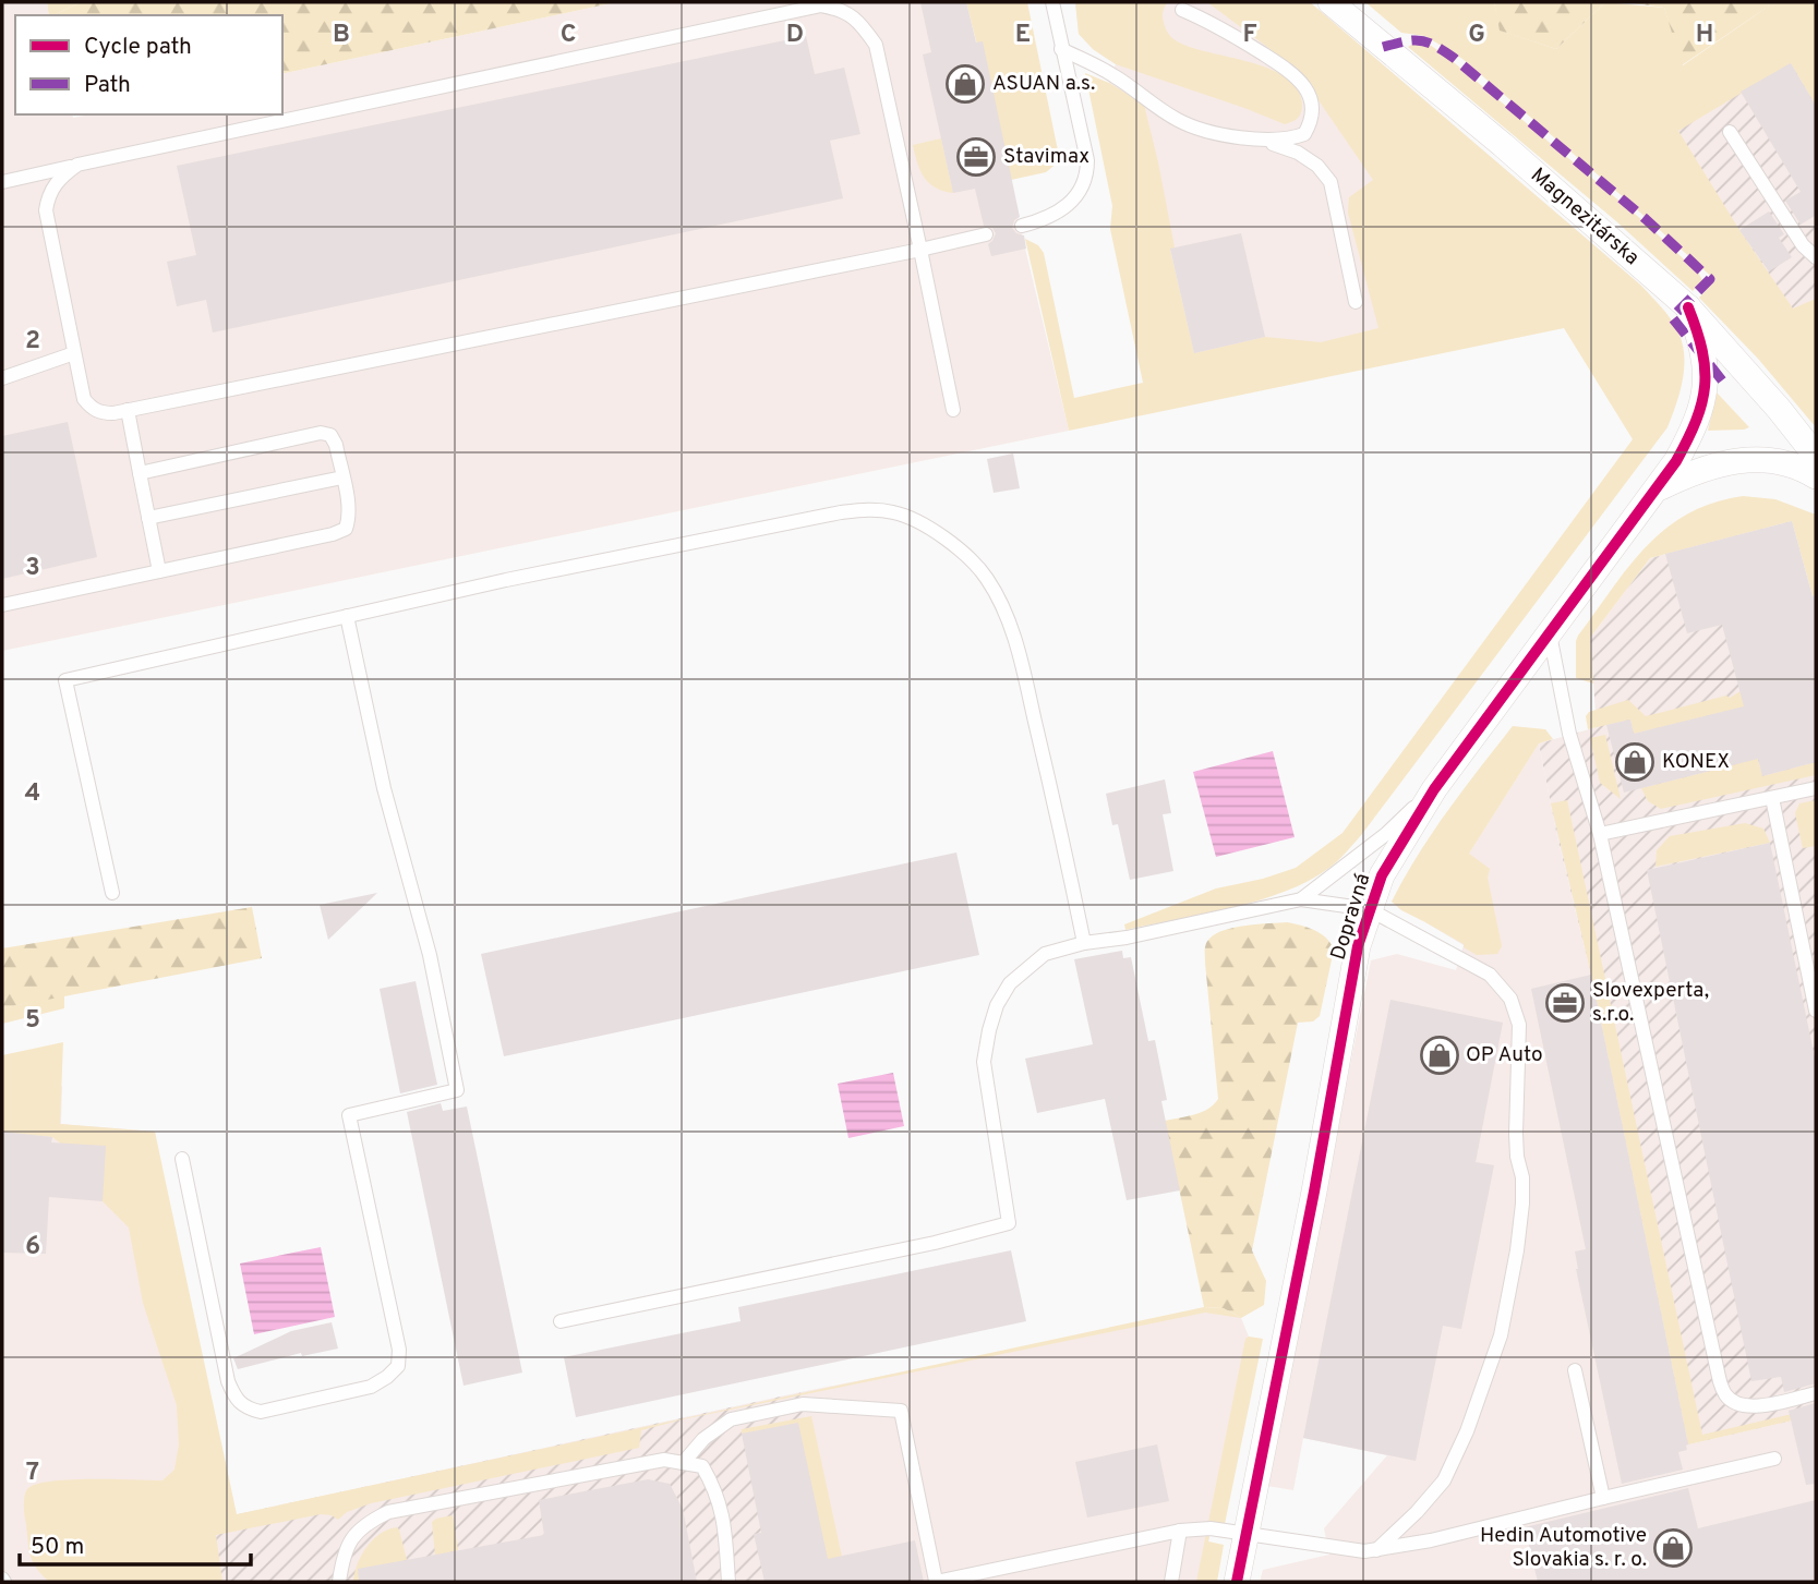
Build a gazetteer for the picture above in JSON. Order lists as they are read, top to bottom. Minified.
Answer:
{"streets":{"street":["Magnezitárska","Dopravná"]},"crossings":[["Magnezitárska","Dopravná"]],"places":{"shop":["ASUAN a.s.","KONEX","OP Auto","Hedin Automotive Slovakia s. r. o."],"office":["Stavimax","Slovexperta, s.r.o."]},"legend":["Cycle path","Path"],"scale_bar":"50 m","grid":{"columns":["B","C","D","E","F","G","H"],"rows":["2","3","4","5","6","7"]}}
